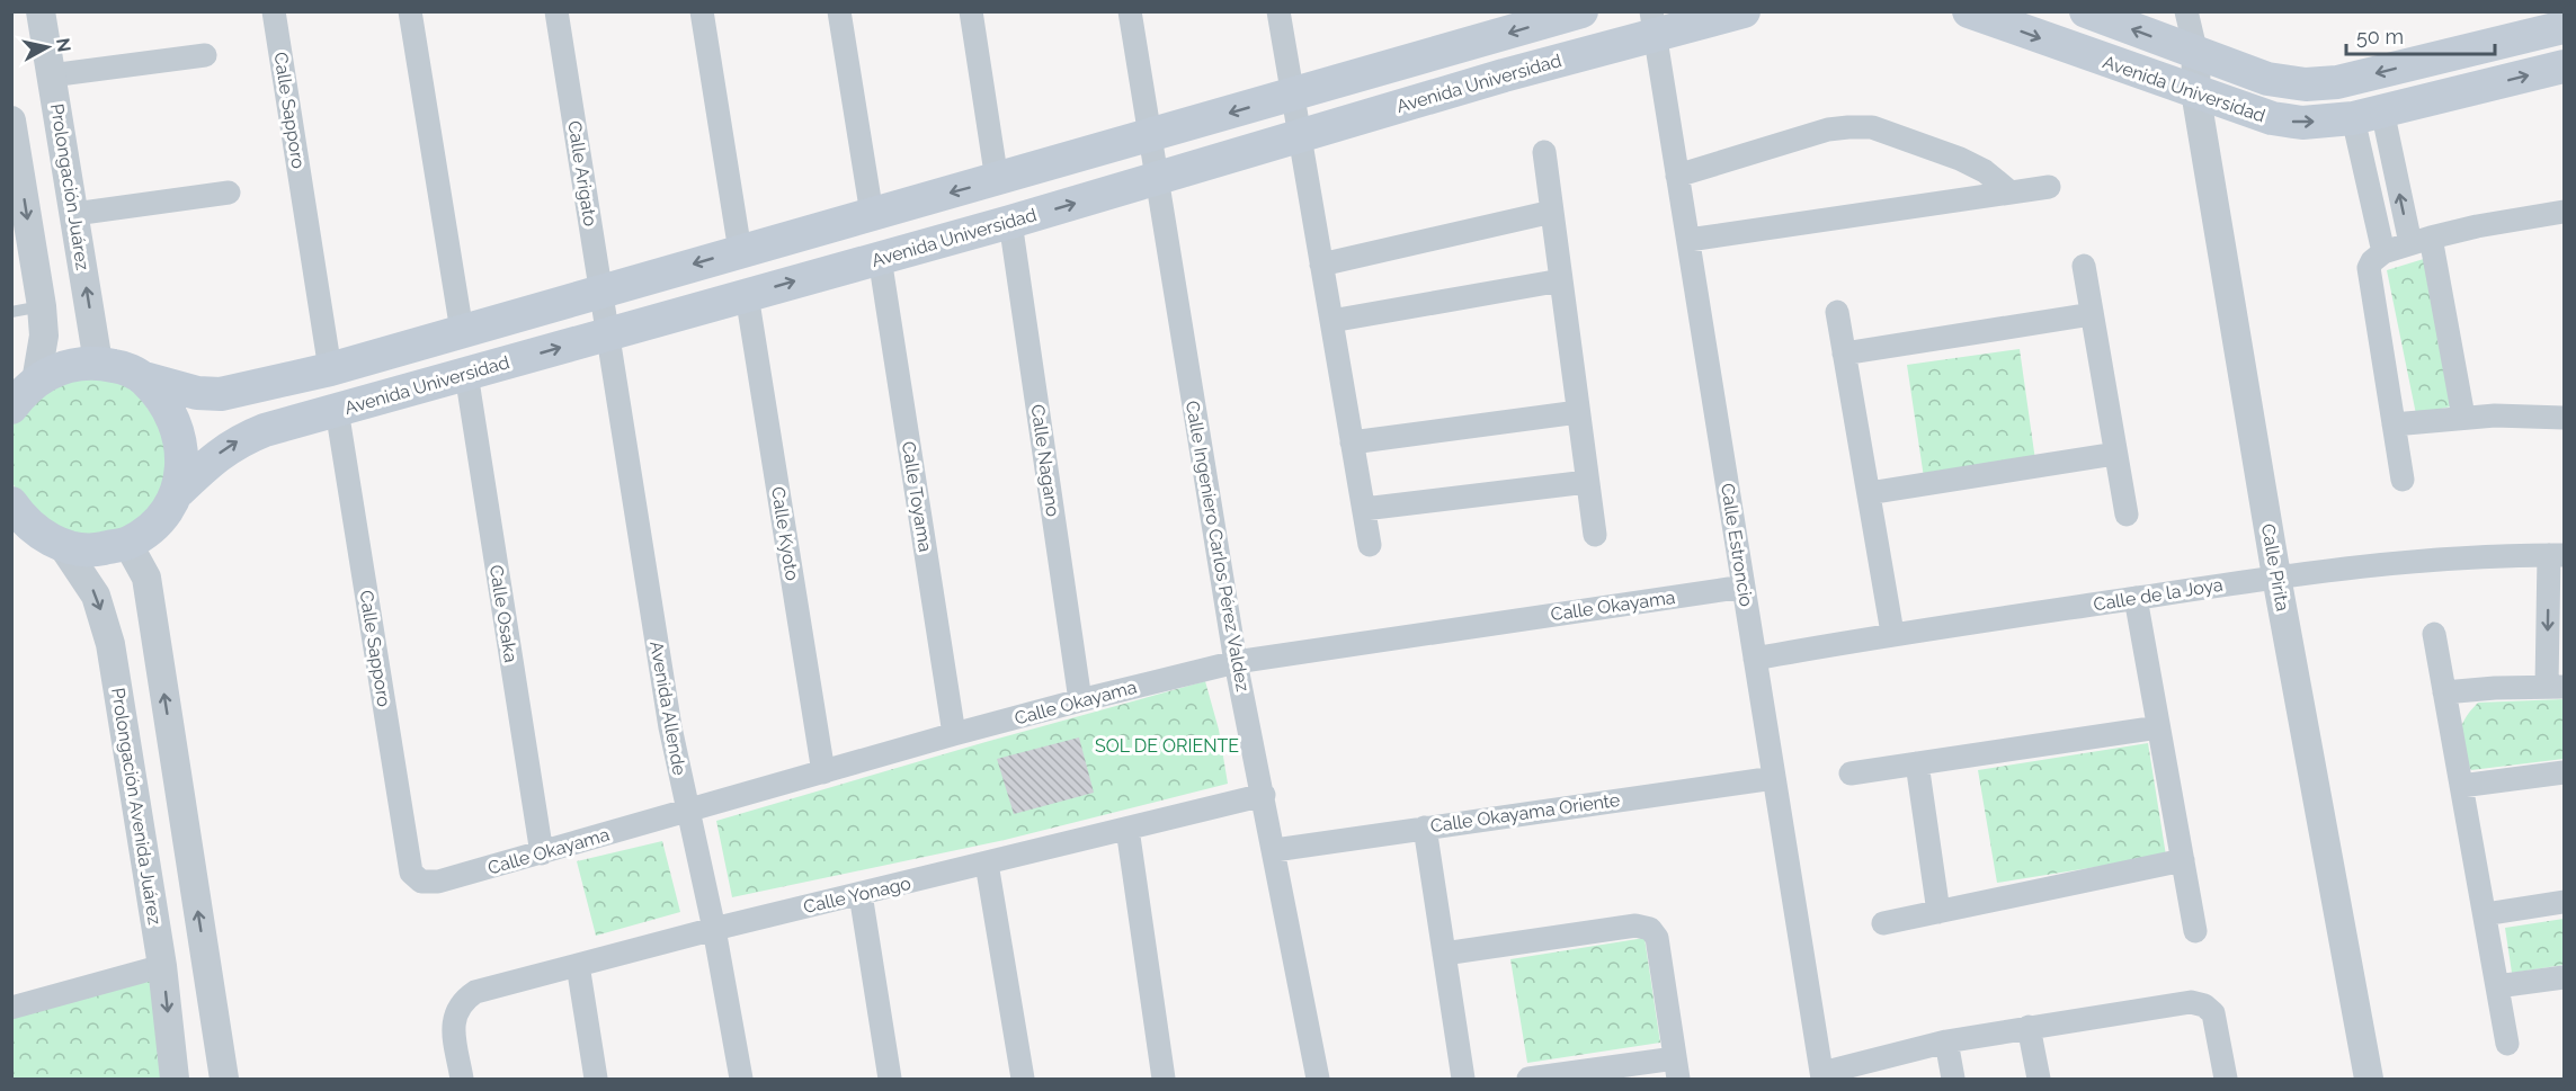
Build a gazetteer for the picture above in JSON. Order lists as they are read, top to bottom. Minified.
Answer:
{"streets":{"main road":["Avenida Universidad"],"street":["Calle Sapporo","Calle Arigato","Prolongación Juárez","Calle Nagano","Calle Toyama","Calle Kyoto","Calle Estroncio","Calle Ingeniero Carlos Pérez Valdez","Calle Pirita","Calle de la Joya","Calle Okayama","Calle Osaka","Avenida Allende","Prolongación Avenida Juárez","Calle Okayama Oriente","Calle Yonago"]},"crossings":[["Avenida Universidad","Calle Sapporo"],["Avenida Universidad","Calle Arigato"],["Avenida Universidad","Calle Nagano"],["Avenida Universidad","Calle Toyama"],["Avenida Universidad","Calle Kyoto"],["Avenida Universidad","Calle Estroncio"],["Avenida Universidad","Calle Ingeniero Carlos Pérez Valdez"],["Avenida Universidad","Calle Pirita"],["Avenida Universidad","Calle Osaka"],["Avenida Universidad","Avenida Allende"],["Calle Sapporo","Calle Okayama"],["Calle Arigato","Avenida Allende"],["Calle Nagano","Calle Okayama"],["Calle Toyama","Calle Okayama"],["Calle Kyoto","Calle Okayama"],["Calle Estroncio","Calle de la Joya"],["Calle Estroncio","Calle Okayama"],["Calle Estroncio","Calle Okayama Oriente"],["Calle Ingeniero Carlos Pérez Valdez","Calle Okayama"],["Calle Ingeniero Carlos Pérez Valdez","Calle Okayama Oriente"],["Calle Ingeniero Carlos Pérez Valdez","Calle Yonago"],["Calle Pirita","Calle de la Joya"],["Calle Okayama","Calle Osaka"],["Calle Okayama","Avenida Allende"],["Avenida Allende","Calle Yonago"]],"parks":["SOL DE ORIENTE"],"scale_bar":"50 m","north":"right"}
